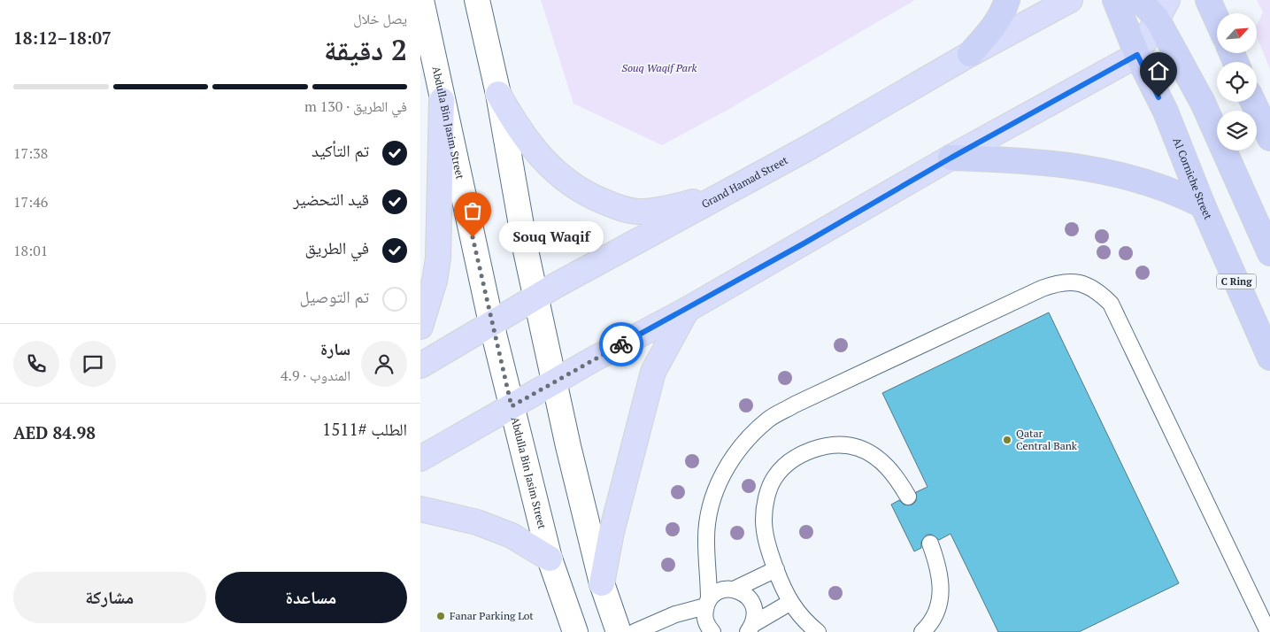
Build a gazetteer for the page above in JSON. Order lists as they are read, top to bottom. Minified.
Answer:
{"streets":{"highway":["Al Corniche Street","C Ring"],"main road":["Grand Hamad Street"],"street":["Abdulla Bin Jasim Street"]},"crossings":[["Abdulla Bin Jasim Street","Grand Hamad Street"]],"parks":["Souq Waqif Park"],"places":["Souq Waqif","Qatar Central Bank","Fanar Parking Lot"],"north":"top right","page":{"heading":["2 دقيقة","يصل خلال","18:07–18:12"],"panel":["سارة","المندوب · 4.9","الطلب #1511","AED 84.98"],"bar":"في الطريق · 130 m","list":[["تم التأكيد","17:38"],["قيد التحضير","17:46"],["في الطريق","18:01"],"تم التوصيل"],"bubble":"Souq Waqif","buttons":["مساعدة","مشاركة"]}}
